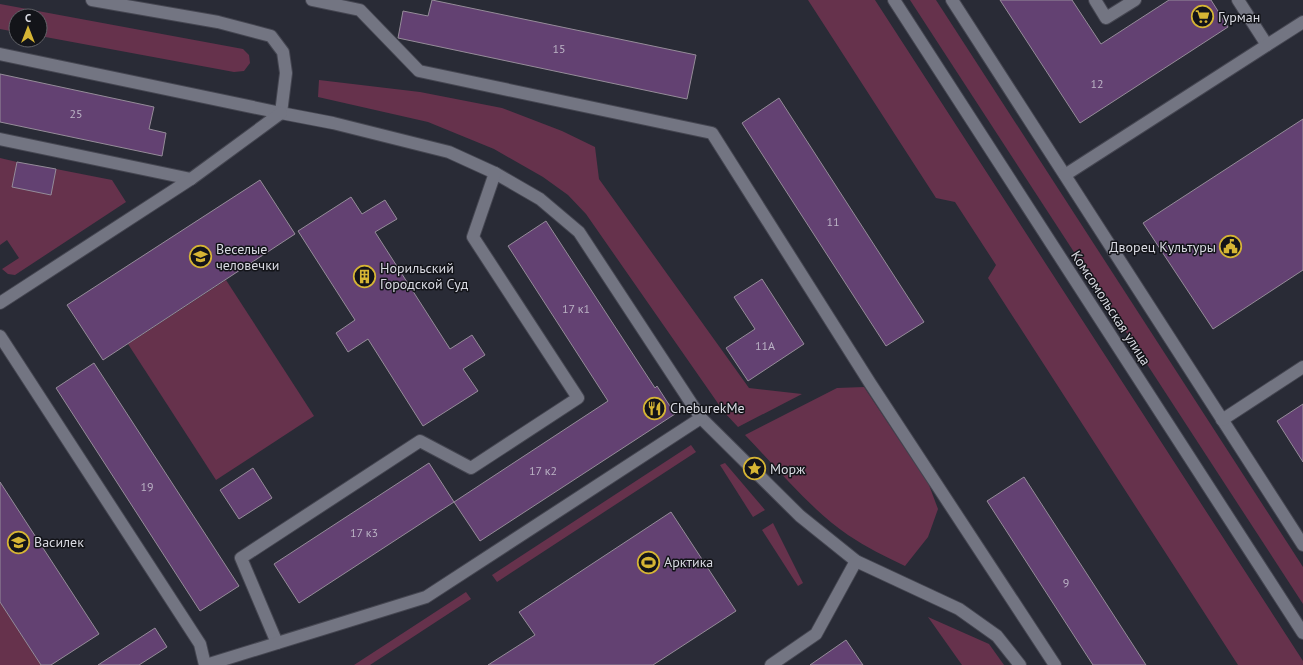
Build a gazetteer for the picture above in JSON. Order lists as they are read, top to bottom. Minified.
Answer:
{"streets":{"street":["Комсомольская улица"]},"places":{"supermarket":["Гурман"],"public building":["Дворец Культуры"],"school or university":["Веселые человечки","Василек"],"building":["Норильский Городской Суд"],"restaurant":["CheburekMe"],"place":["Морж"],"sports":["Арктика"]},"house_numbers":["15","12","25","11","17 к1","11А","17 к2","19","17 к3","9"],"north":"top"}
